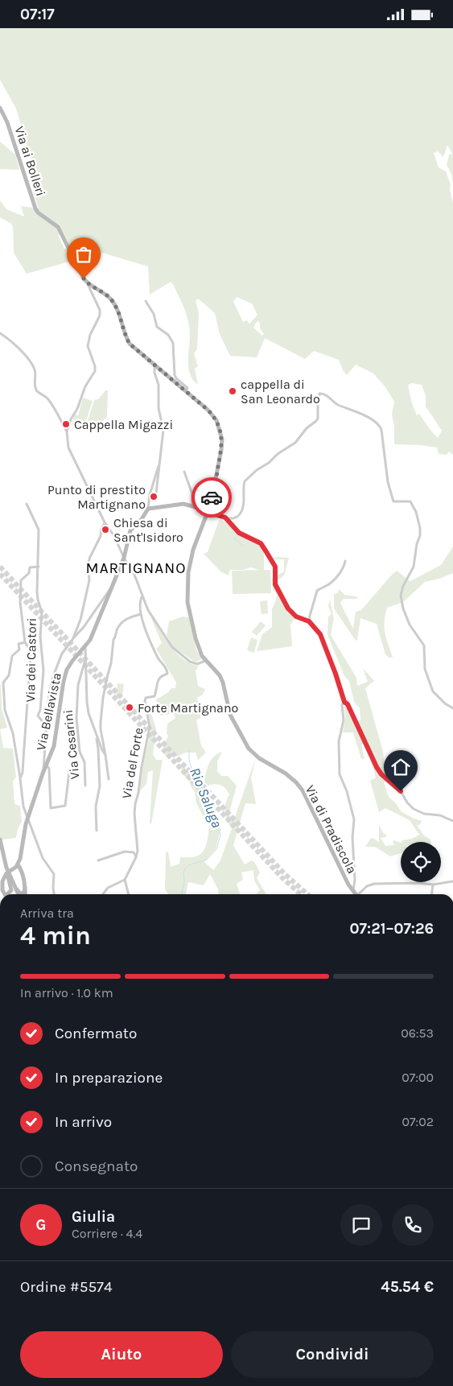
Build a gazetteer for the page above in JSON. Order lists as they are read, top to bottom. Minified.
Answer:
{"streets":{"street":["Via ai Bolleri","Via dei Castori","Via Bellavista","Via Cesarini","Via del Forte","Via di Pradiscola"]},"crossings":[["Via ai Bolleri","Via del Forte"],["Via ai Bolleri","Via di Pradiscola"],["Via dei Castori","Via Bellavista"],["Via dei Castori","Via del Forte"],["Via Bellavista","Via Cesarini"],["Via Bellavista","Via del Forte"],["Via del Forte","Via di Pradiscola"]],"districts":["MARTIGNANO"],"water":["Rio Saluga"],"places":["cappella di San Leonardo","Cappella Migazzi","Punto di prestito Martignano","Chiesa di Sant'Isidoro","Forte Martignano"],"page":{"status":"07:17","heading":["4 min","Arriva tra","07:21–07:26"],"panel":["Giulia","Corriere · 4.4","Ordine #5574","45.54 €"],"bar":"In arrivo · 1.0 km","list":[["Confermato","06:53"],["In preparazione","07:00"],["In arrivo","07:02"],"Consegnato"],"round":"G","buttons":["Aiuto","Condividi"]}}
